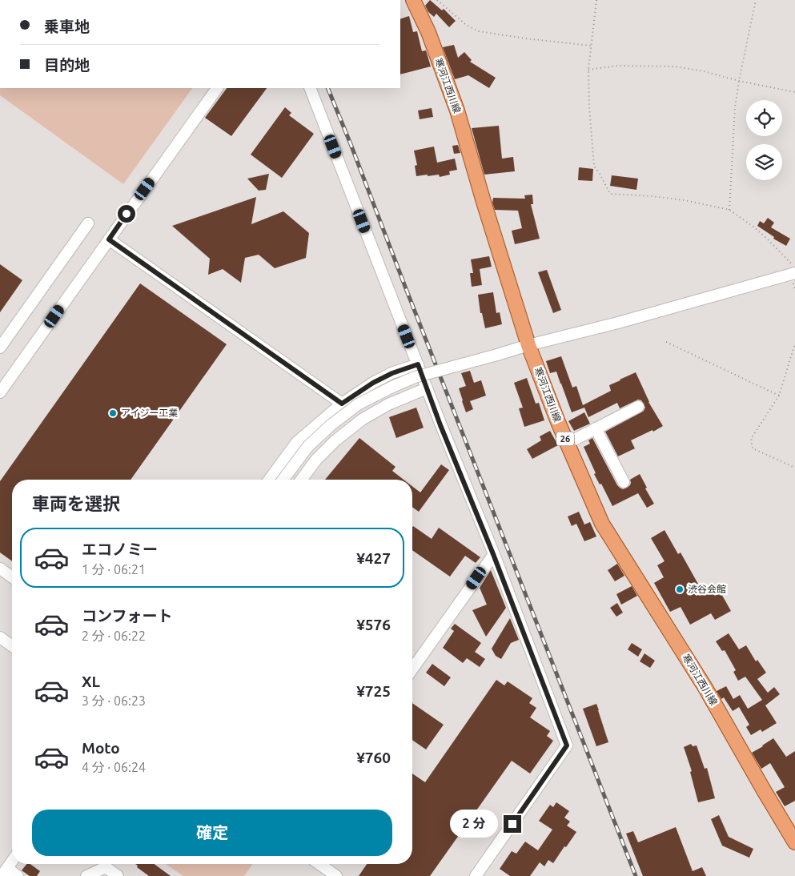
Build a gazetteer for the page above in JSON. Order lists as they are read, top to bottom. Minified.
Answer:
{"streets":{"main road":["寒河江西川線","26"]},"places":["アイジー工業","渋谷会館"],"page":{"banner":["乗車地","目的地"],"heading":"車両を選択","list":[{"name":"エコノミー","note":"1 分 · 06:21","value":"¥427"},{"name":"コンフォート","note":"2 分 · 06:22","value":"¥576"},{"name":"XL","note":"3 分 · 06:23","value":"¥725"},{"name":"Moto","note":"4 分 · 06:24","value":"¥760"}],"buttons":"確定","bubble":"2 分"}}
